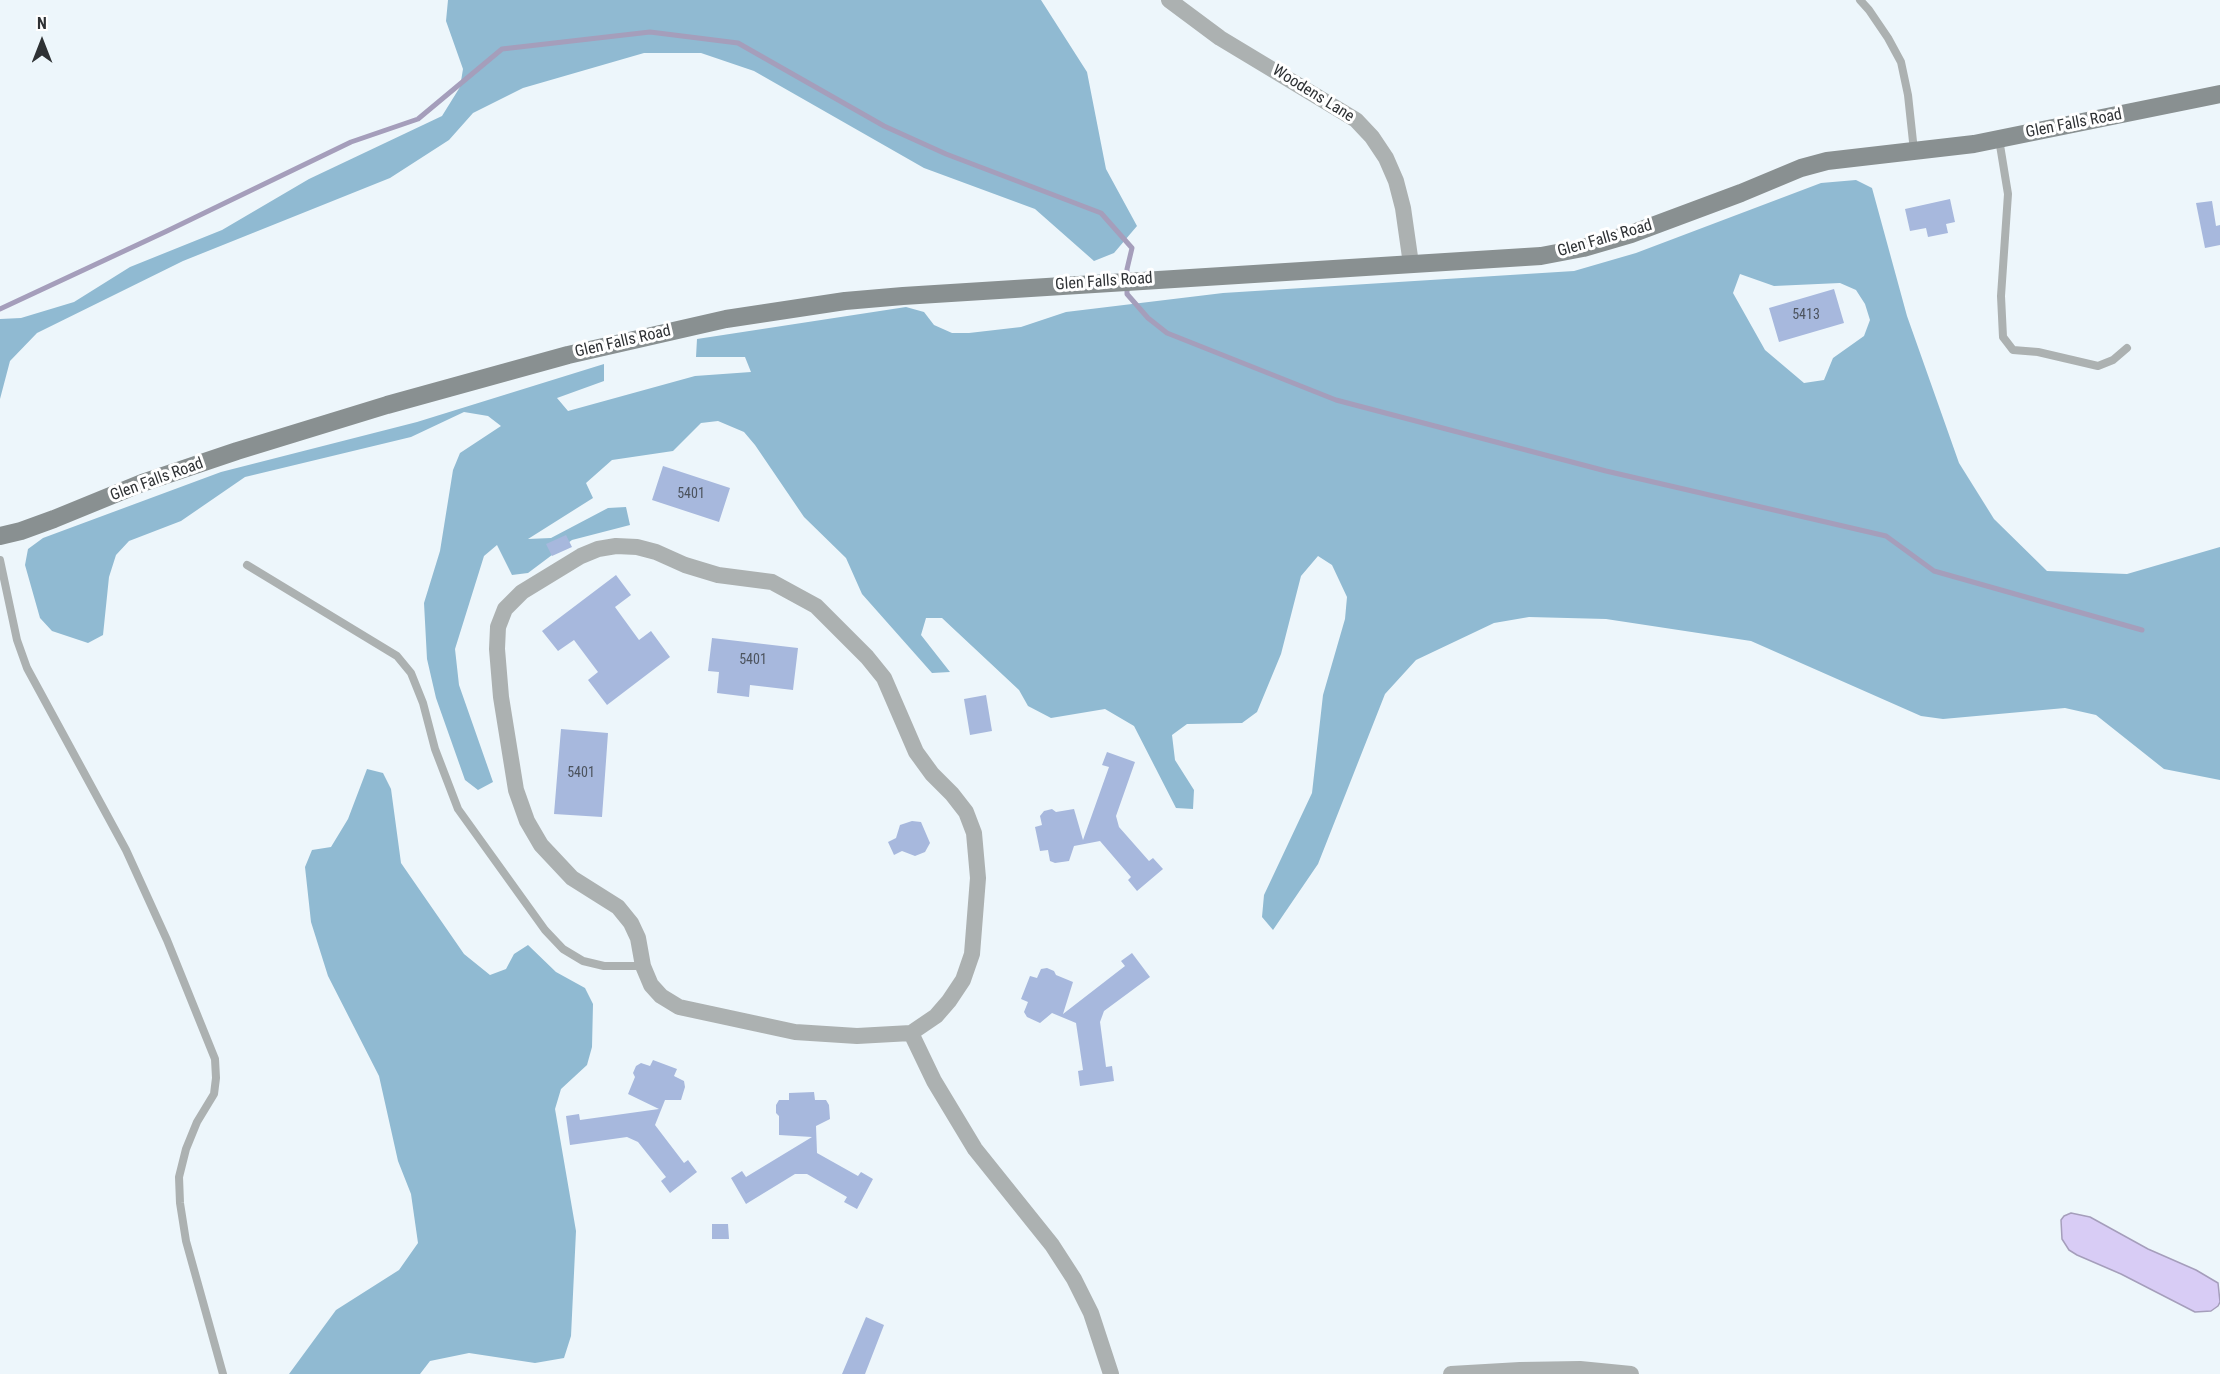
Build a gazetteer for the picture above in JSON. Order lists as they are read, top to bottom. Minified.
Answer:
{"streets":{"street":["Woodens Lane","Glen Falls Road"]},"crossings":[["Woodens Lane","Glen Falls Road"]],"house_numbers":["5413","5401","5401","5401"],"north":"top"}
